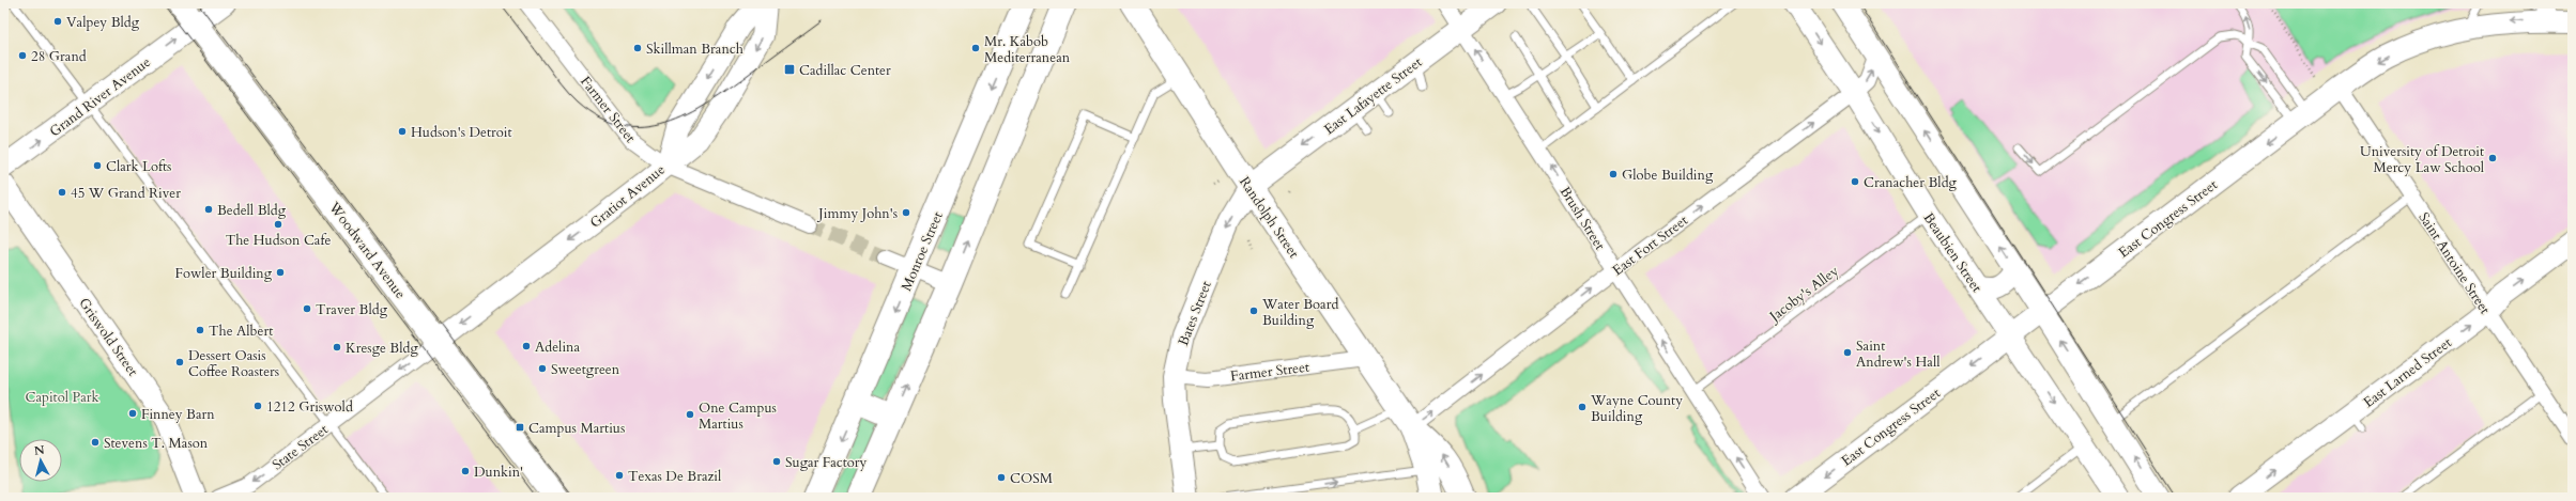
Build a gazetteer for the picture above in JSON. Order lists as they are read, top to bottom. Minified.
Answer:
{"streets":{"main road":["Randolph Street","Woodward Avenue","Monroe Street"],"street":["East Lafayette Street","Grand River Avenue","Farmer Street","Gratiot Avenue","Brush Street","East Congress Street","East Fort Street","Beaubien Street","Saint Antoine Street","Bates Street","Griswold Street","East Larned Street","State Street"],"lane":["Jacoby's Alley"]},"crossings":[["East Lafayette Street","Randolph Street"],["East Lafayette Street","Brush Street"],["East Lafayette Street","Bates Street"],["Grand River Avenue","Woodward Avenue"],["Farmer Street","Gratiot Avenue"],["Farmer Street","Randolph Street"],["Farmer Street","Bates Street"],["Gratiot Avenue","Woodward Avenue"],["Gratiot Avenue","State Street"],["Randolph Street","East Fort Street"],["Randolph Street","Bates Street"],["Brush Street","East Fort Street"],["Brush Street","Jacoby's Alley"],["East Congress Street","Beaubien Street"],["East Congress Street","Saint Antoine Street"],["East Fort Street","Beaubien Street"],["Woodward Avenue","State Street"],["Beaubien Street","Jacoby's Alley"],["Saint Antoine Street","East Larned Street"]],"one_way":["East Lafayette Street","Grand River Avenue","Brush Street","East Congress Street","East Fort Street","Bates Street","East Larned Street","State Street"],"parks":["Capitol Park"],"places":{"other":["Valpey Bldg","Skillman Branch","Mr. Kabob Mediterranean","28 Grand","Hudson's Detroit","University of Detroit Mercy Law School","Clark Lofts","Globe Building","Cranacher Bldg","45 W Grand River","Bedell Bldg","Jimmy John's","The Hudson Cafe","Fowler Building","Traver Bldg","Water Board Building","The Albert","Adelina","Kresge Bldg","Saint Andrew's Hall","Dessert Oasis Coffee Roasters","Sweetgreen","1212 Griswold","Wayne County Building","Finney Barn","One Campus Martius","Stevens T. Mason","Sugar Factory","Dunkin'","Texas De Brazil","COSM"],"transit":["Cadillac Center","Campus Martius"]},"north":"top"}
